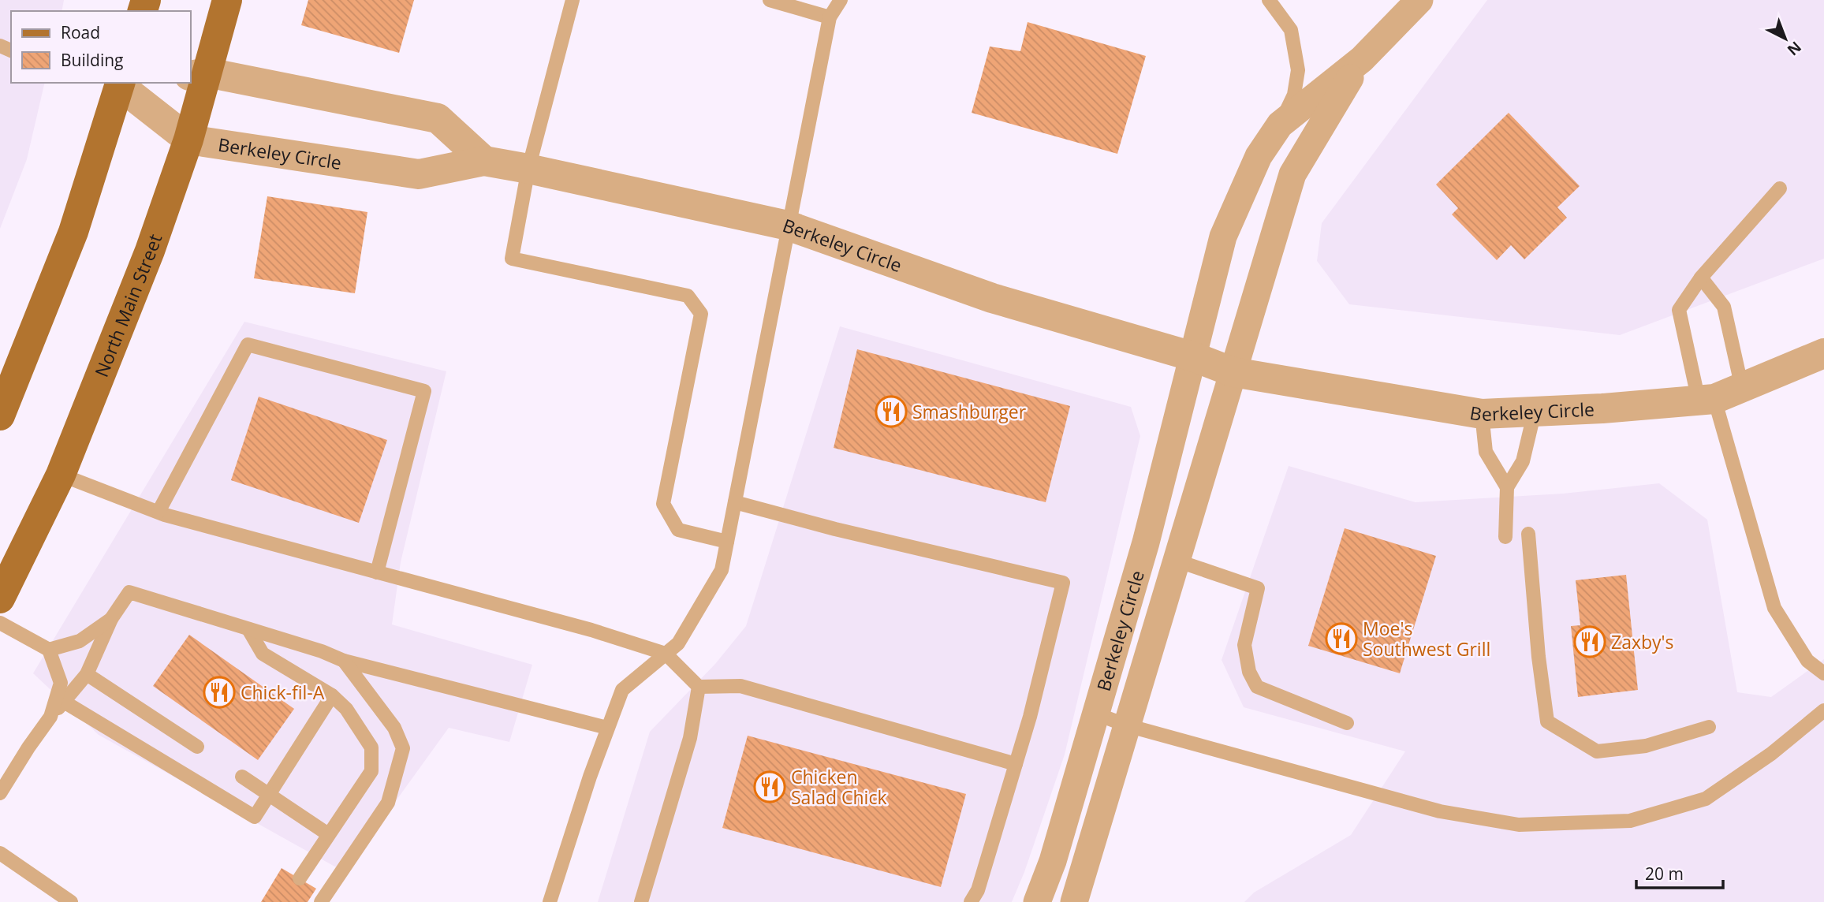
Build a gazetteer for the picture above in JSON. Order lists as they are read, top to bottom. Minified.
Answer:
{"streets":{"main road":["North Main Street"],"street":["Berkeley Circle"]},"crossings":[["Berkeley Circle","North Main Street"]],"places":{"restaurant":["Smashburger","Moe's Southwest Grill","Zaxby's","Chick-fil-A","Chicken Salad Chick"]},"legend":["Road","Building"],"scale_bar":"20 m","north":"bottom right"}
